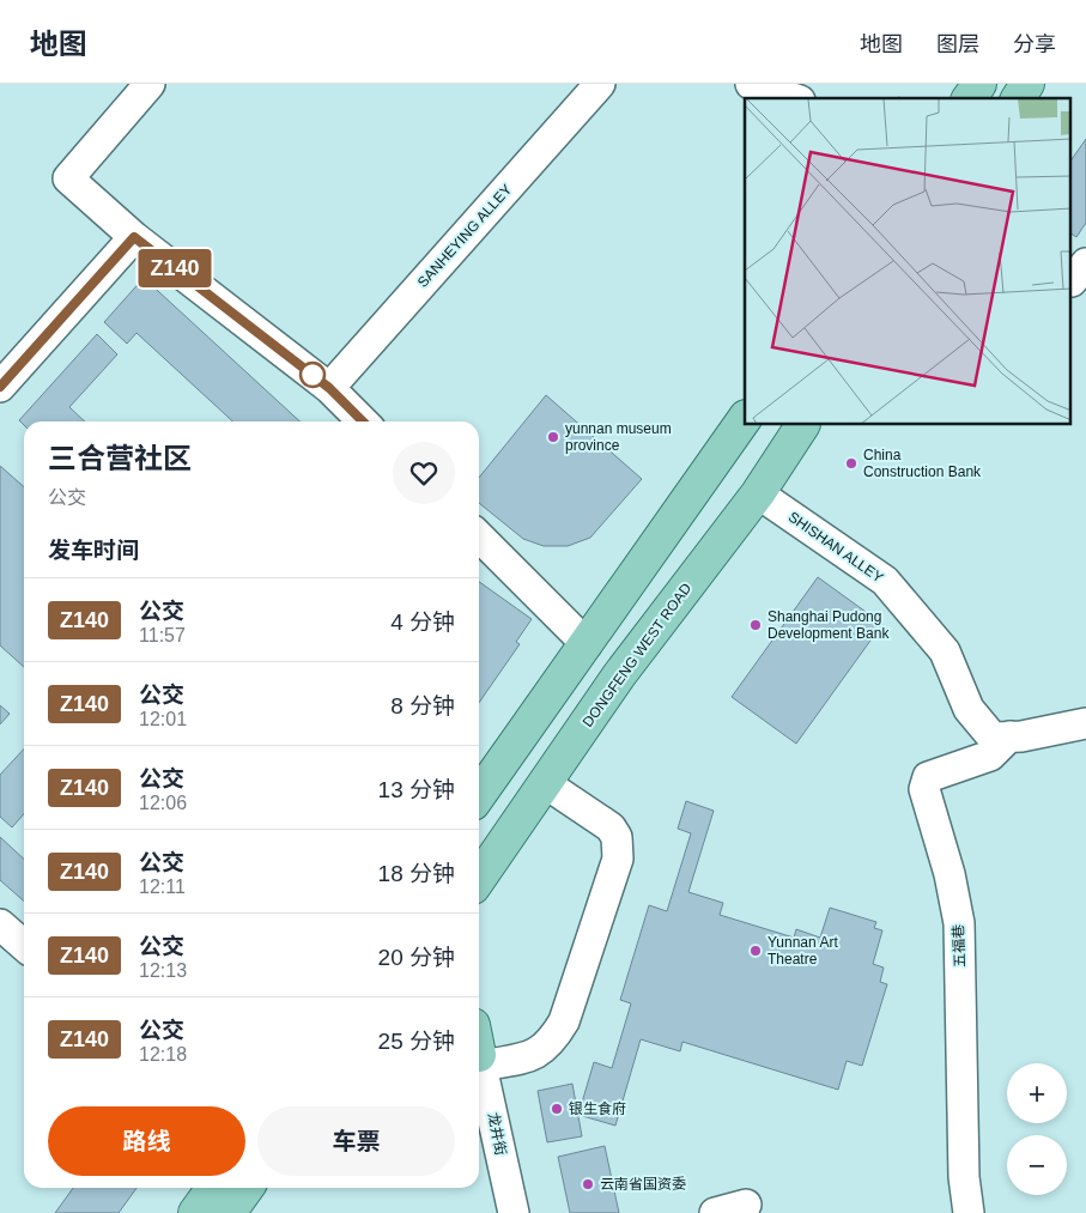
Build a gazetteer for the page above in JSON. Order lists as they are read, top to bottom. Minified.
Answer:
{"streets":{"main road":["DONGFENG WEST ROAD"],"street":["SANHEYING ALLEY","SHISHAN ALLEY","五福巷","龙井街"]},"crossings":[["SHISHAN ALLEY","DONGFENG WEST ROAD"],["SHISHAN ALLEY","五福巷"]],"places":["yunnan museum province","China Construction Bank","Shanghai Pudong Development Bank","Yunnan Art Theatre","银生食府","云南省国资委"],"lines":["bus line Z140"],"page":{"header":"地图","nav":["地图","图层","分享"],"on_map":"Z140","heading":[["三合营社区","公交"],"发车时间"],"list":[{"mark":"Z140","name":"公交","note":"11:57","value":"4 分钟"},{"mark":"Z140","name":"公交","note":"12:01","value":"8 分钟"},{"mark":"Z140","name":"公交","note":"12:06","value":"13 分钟"},{"mark":"Z140","name":"公交","note":"12:11","value":"18 分钟"},{"mark":"Z140","name":"公交","note":"12:13","value":"20 分钟"},{"mark":"Z140","name":"公交","note":"12:18","value":"25 分钟"}],"map_buttons":["+","−"],"buttons":["路线","车票"]}}
